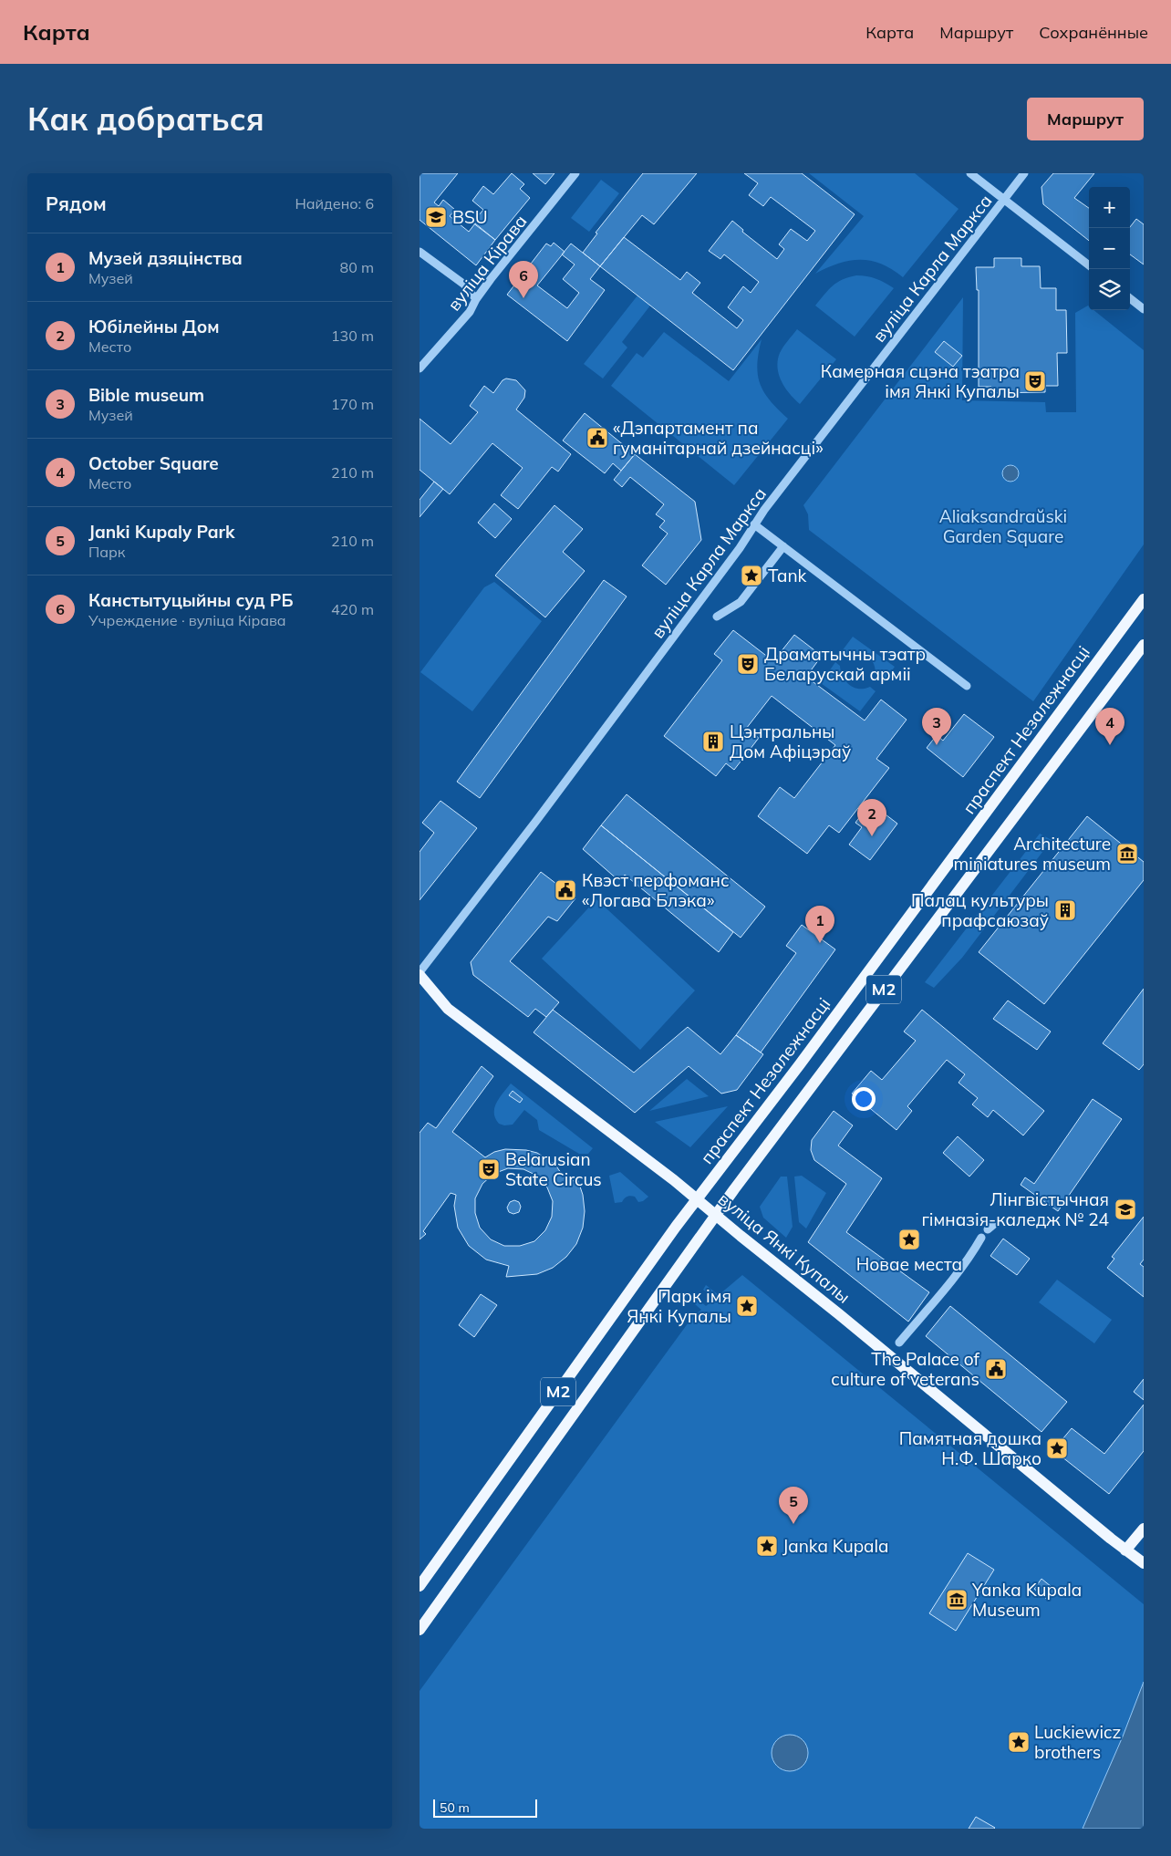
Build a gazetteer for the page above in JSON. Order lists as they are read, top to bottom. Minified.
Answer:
{"streets":{"main road":["праспект Незалежнасці","М2","вуліца Янкі Купалы"],"street":["вуліца Кірава","вуліца Карла Маркса"]},"crossings":[["вуліца Карла Маркса","вуліца Янкі Купалы"],["праспект Незалежнасці","вуліца Янкі Купалы"],["М2","вуліца Янкі Купалы"]],"parks":["Aliaksandraŭski Garden Square"],"places":{"school or university":["BSU","Лінгвістычная гімназія-каледж № 24"],"theatre":["Камерная сцэна тэатра імя Янкі Купалы","Драматычны тэатр Беларускай арміі","Belarusian State Circus"],"public building":["«Дэпартамент па гуманітарнай дзейнасці»","Квэст перфоманс «Логава Блэка»","The Palace of culture of veterans"],"place":["Tank","Новае места","Парк імя Янкі Купалы","Памятная дошка Н.Ф. Шарко","Janka Kupala","Luckiewicz brothers"],"building":["Цэнтральны Дом Афіцэраў","Палац культуры прафсаюзаў"],"museum":["Architecture miniatures museum","Yanka Kupala Museum"]},"scale_bar":"50 m","page":{"header":"Карта","nav":["Карта","Маршрут","Сохранённые"],"buttons":"Маршрут","title":"Как добраться","heading":["Рядом","Найдено: 6"],"map_buttons":["+","−"],"list":[{"mark":"1","name":"Музей дзяцінства","note":"Музей","value":"80 m"},{"mark":"2","name":"Юбілейны Дом","note":"Место","value":"130 m"},{"mark":"3","name":"Bible museum","note":"Музей","value":"170 m"},{"mark":"4","name":"October Square","note":"Место","value":"210 m"},{"mark":"5","name":"Janki Kupaly Park","note":"Парк","value":"210 m"},{"mark":"6","name":"Канстытуцыйны суд РБ","note":"Учреждение · вуліца Кірава","value":"420 m"}],"pins":["6","3","4","2","1","5"],"scale":"50 m"}}
